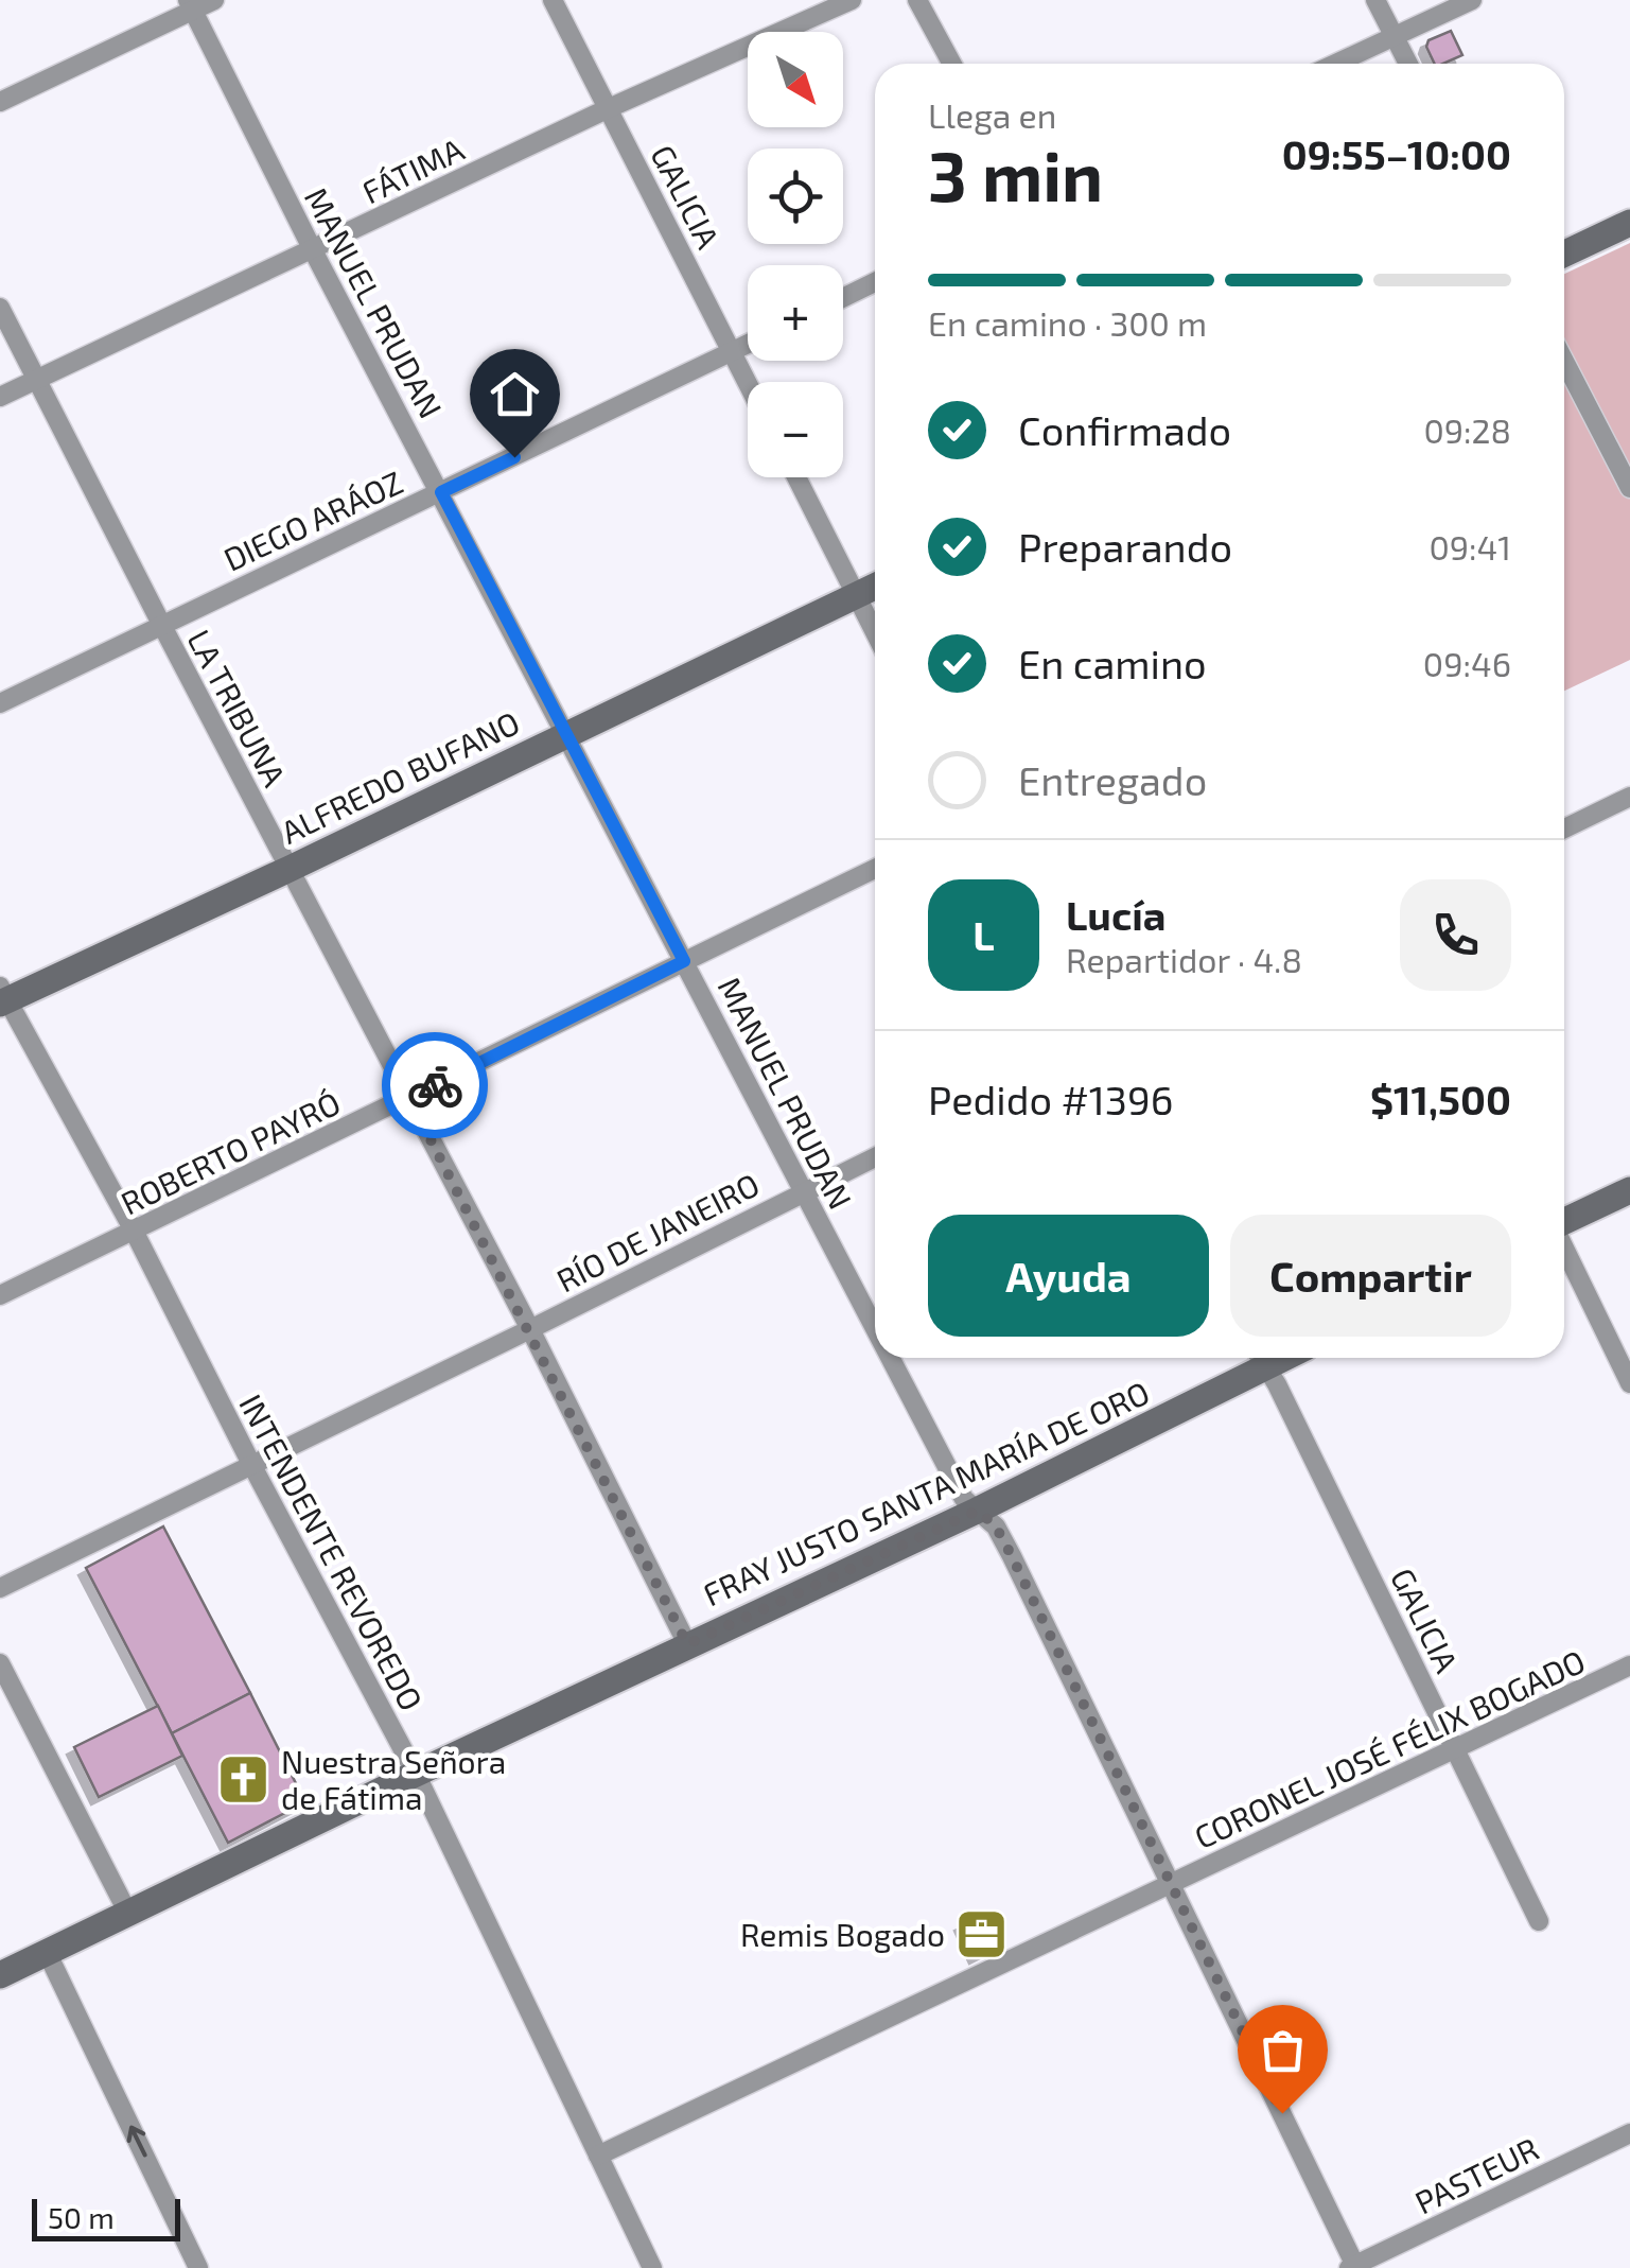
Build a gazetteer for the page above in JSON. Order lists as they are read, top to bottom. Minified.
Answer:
{"streets":{"street":["FÁTIMA","GALICIA","MANUEL PRUDAN","DIEGO ARÁOZ","LA TRIBUNA","ALFREDO BUFANO","ROBERTO PAYRÓ","RÍO DE JANEIRO","FRAY JUSTO SANTA MARÍA DE ORO","INTENDENTE REVOREDO","CORONEL JOSÉ FÉLIX BOGADO","PASTEUR"]},"crossings":[["FÁTIMA","GALICIA"],["FÁTIMA","MANUEL PRUDAN"],["FÁTIMA","LA TRIBUNA"],["GALICIA","DIEGO ARÁOZ"],["GALICIA","CORONEL JOSÉ FÉLIX BOGADO"],["MANUEL PRUDAN","DIEGO ARÁOZ"],["MANUEL PRUDAN","ALFREDO BUFANO"],["MANUEL PRUDAN","ROBERTO PAYRÓ"],["MANUEL PRUDAN","RÍO DE JANEIRO"],["MANUEL PRUDAN","FRAY JUSTO SANTA MARÍA DE ORO"],["MANUEL PRUDAN","CORONEL JOSÉ FÉLIX BOGADO"],["MANUEL PRUDAN","PASTEUR"],["DIEGO ARÁOZ","LA TRIBUNA"],["LA TRIBUNA","ALFREDO BUFANO"],["LA TRIBUNA","ROBERTO PAYRÓ"],["LA TRIBUNA","RÍO DE JANEIRO"],["LA TRIBUNA","FRAY JUSTO SANTA MARÍA DE ORO"],["ALFREDO BUFANO","INTENDENTE REVOREDO"],["ROBERTO PAYRÓ","INTENDENTE REVOREDO"],["RÍO DE JANEIRO","INTENDENTE REVOREDO"],["FRAY JUSTO SANTA MARÍA DE ORO","INTENDENTE REVOREDO"],["INTENDENTE REVOREDO","CORONEL JOSÉ FÉLIX BOGADO"]],"places":{"church":["Nuestra Señora de Fátima"],"office":["Remis Bogado"]},"scale_bar":"50 m","north":"bottom right","page":{"map_buttons":["+","−"],"heading":["3 min","Llega en","09:55–10:00"],"panel":["Lucía","Repartidor · 4.8","Pedido #1396","$11,500"],"bar":"En camino · 300 m","list":[["Confirmado","09:28"],["Preparando","09:41"],["En camino","09:46"],"Entregado"],"round":"L","buttons":["Ayuda","Compartir"],"scale":"50 m"}}
